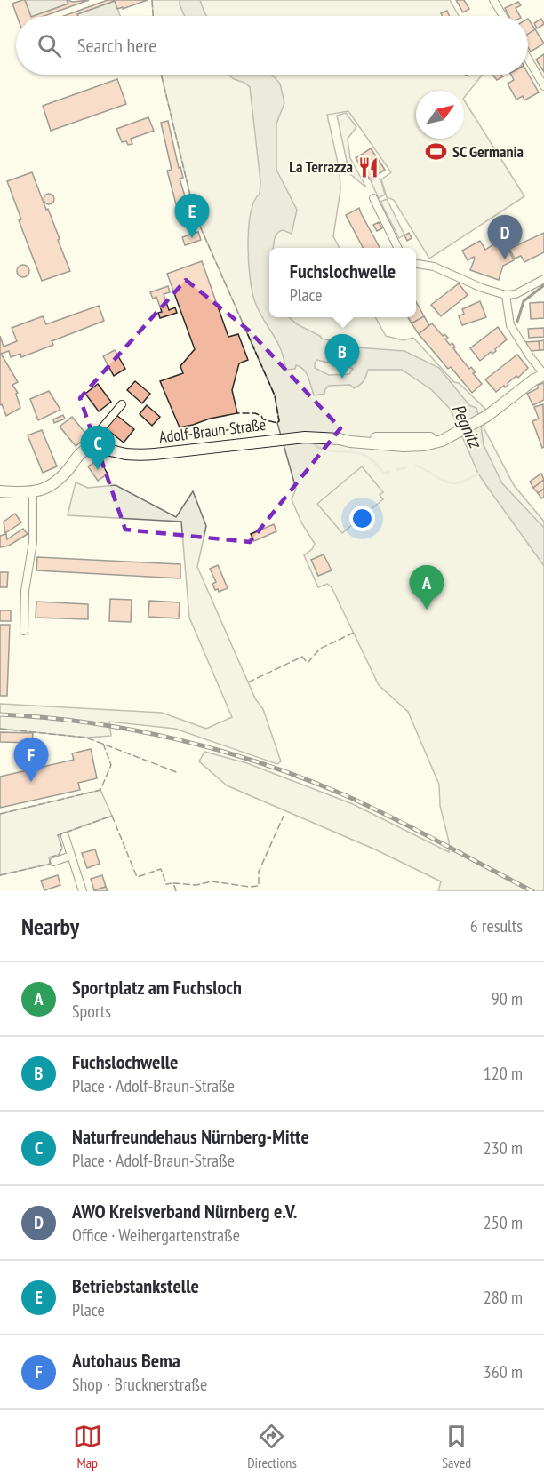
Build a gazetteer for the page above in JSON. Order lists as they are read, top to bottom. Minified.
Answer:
{"streets":{"main road":["Adolf-Braun-Straße"]},"water":["Pegnitz"],"places":{"sports":["SC Germania"],"restaurant":["La Terrazza"]},"north":"top right","page":{"search":"Search here","pins":["E","D","B","C","A","F"],"popup":["Fuchslochwelle","Place"],"heading":["Nearby","6 results"],"list":[{"mark":"A","name":"Sportplatz am Fuchsloch","note":"Sports","value":"90 m"},{"mark":"B","name":"Fuchslochwelle","note":"Place · Adolf-Braun-Straße","value":"120 m"},{"mark":"C","name":"Naturfreundehaus Nürnberg-Mitte","note":"Place · Adolf-Braun-Straße","value":"230 m"},{"mark":"D","name":"AWO Kreisverband Nürnberg e.V.","note":"Office · Weihergartenstraße","value":"250 m"},{"mark":"E","name":"Betriebstankstelle","note":"Place","value":"280 m"},{"mark":"F","name":"Autohaus Bema","note":"Shop · Brucknerstraße","value":"360 m"}],"nav":["Map","Directions","Saved"]}}
